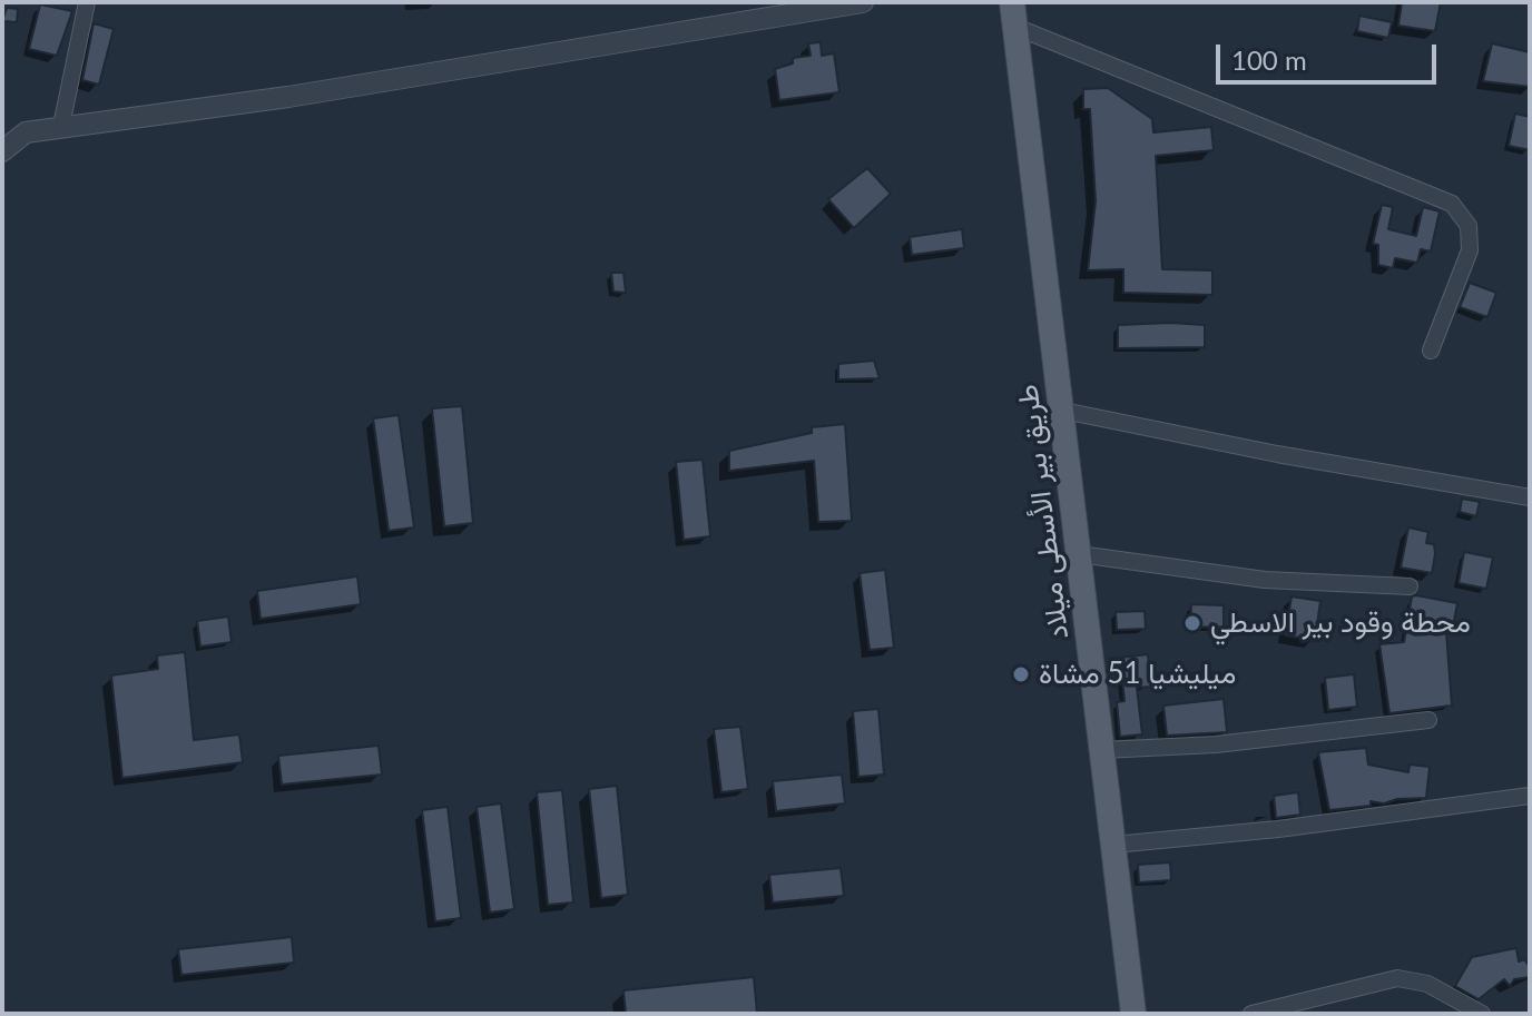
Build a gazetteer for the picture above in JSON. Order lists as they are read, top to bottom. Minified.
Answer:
{"streets":{"main road":["طريق بير الأسطى ميلاد"]},"places":["محطة وقود بير الاسطي","ميليشيا 51 مشاة"],"scale_bar":"100 m"}
